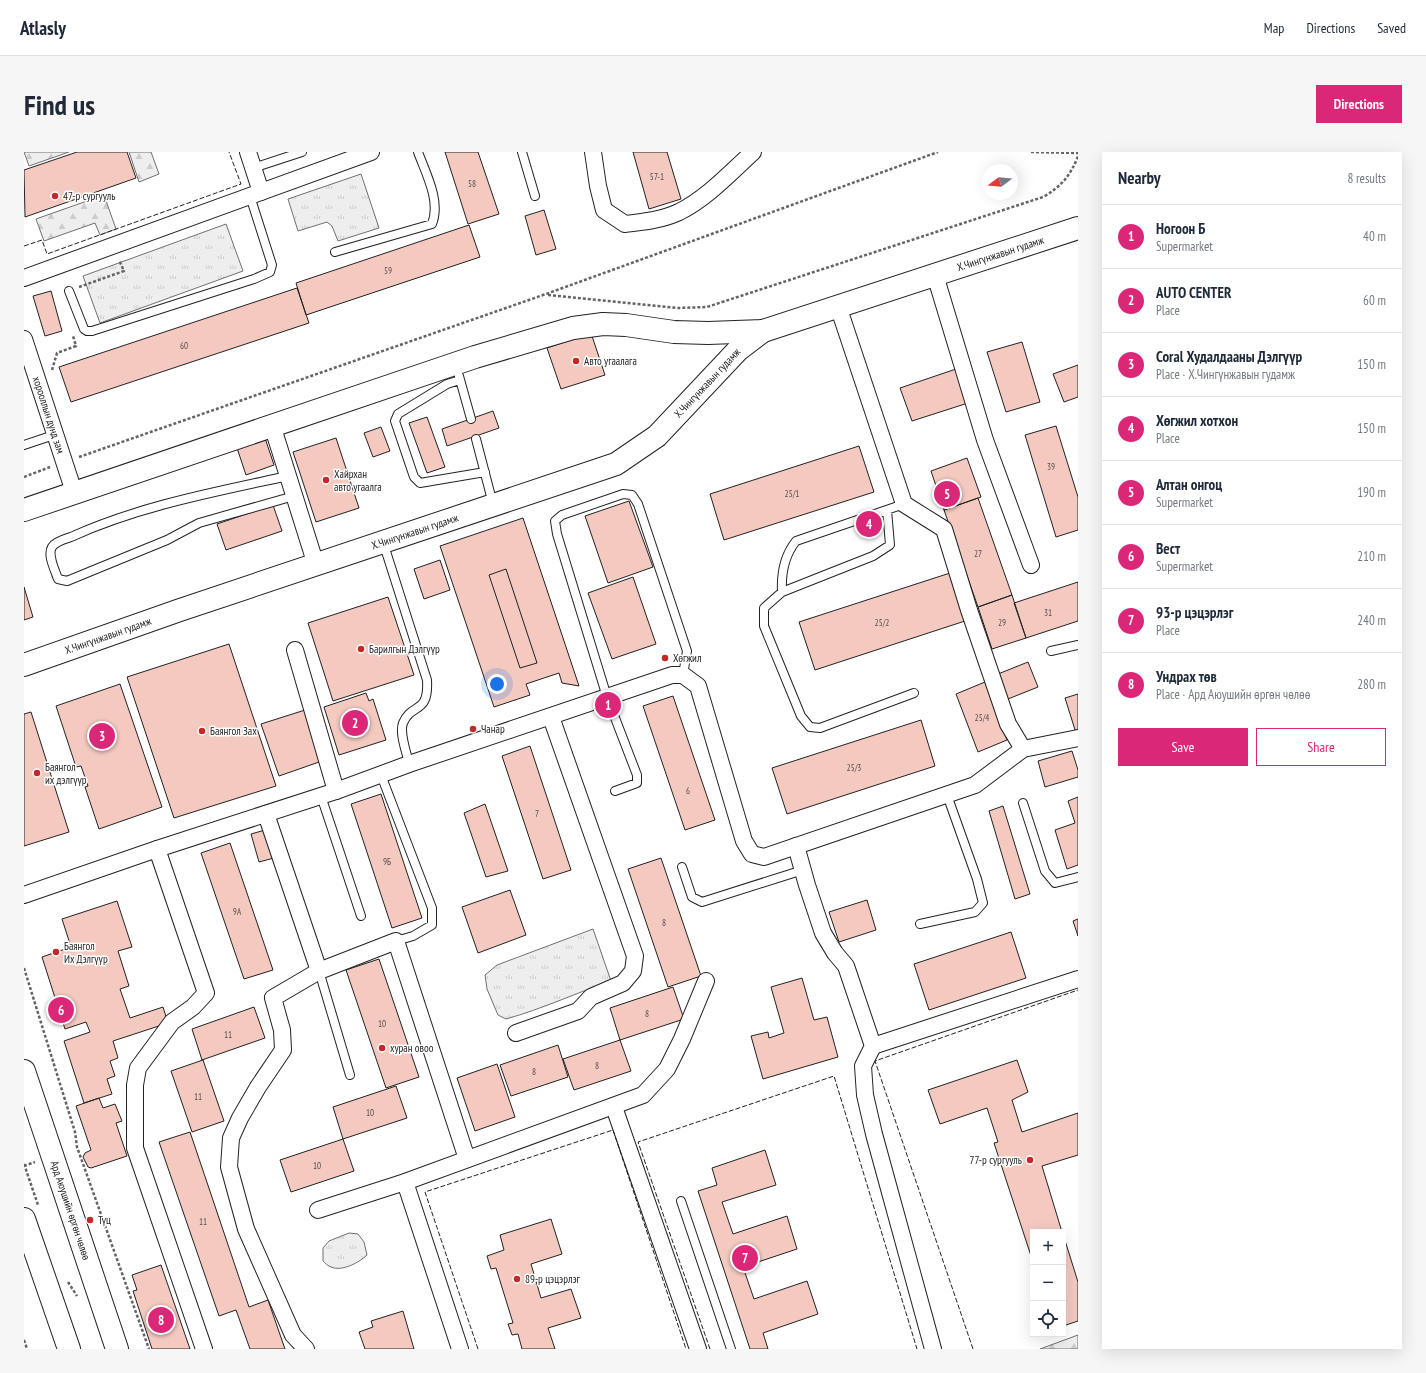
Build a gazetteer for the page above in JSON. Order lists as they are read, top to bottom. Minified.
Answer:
{"streets":{"main road":["Х.Чингүнжавын гудамж","Ард Аюушийн өргөн чөлөө"],"street":["хорооллын дунд зам"]},"crossings":[["Х.Чингүнжавын гудамж","хорооллын дунд зам"]],"places":["47-р сургууль","Авто угаалага","Хайрхан авто угаалга","Барилгын Дэлгүүр","Хөгжил","Чанар","Баянгол Зах","Баянгол их дэлгүүр","Баянгол Их Дэлгүүр","хуран овоо","77-р сургууль","Түц","89-р цэцэрлэг"],"house_numbers":["57-1","58","59","60","39","25/1","27","31","25/2","29","25/4","25/3","6","7","9Б","9А","8","8","10","11","8","8","11","10","10","11"],"north":"left","page":{"header":"Atlasly","nav":["Map","Directions","Saved"],"buttons":["Directions",["Save","Share"]],"title":"Find us","heading":["Nearby","8 results"],"list":[{"mark":"1","name":"Ногоон Б","note":"Supermarket","value":"40 m"},{"mark":"2","name":"AUTO CENTER","note":"Place","value":"60 m"},{"mark":"3","name":"Coral Худалдааны Дэлгүүр","note":"Place · Х.Чингүнжавын гудамж","value":"150 m"},{"mark":"4","name":"Хөгжил хотхон","note":"Place","value":"150 m"},{"mark":"5","name":"Алтан онгоц","note":"Supermarket","value":"190 m"},{"mark":"6","name":"Вест","note":"Supermarket","value":"210 m"},{"mark":"7","name":"93-р цэцэрлэг","note":"Place","value":"240 m"},{"mark":"8","name":"Ундрах төв","note":"Place · Ард Аюушийн өргөн чөлөө","value":"280 m"}],"pins":["5","4","1","2","3","6","7","8"],"map_buttons":["+","−"]}}
